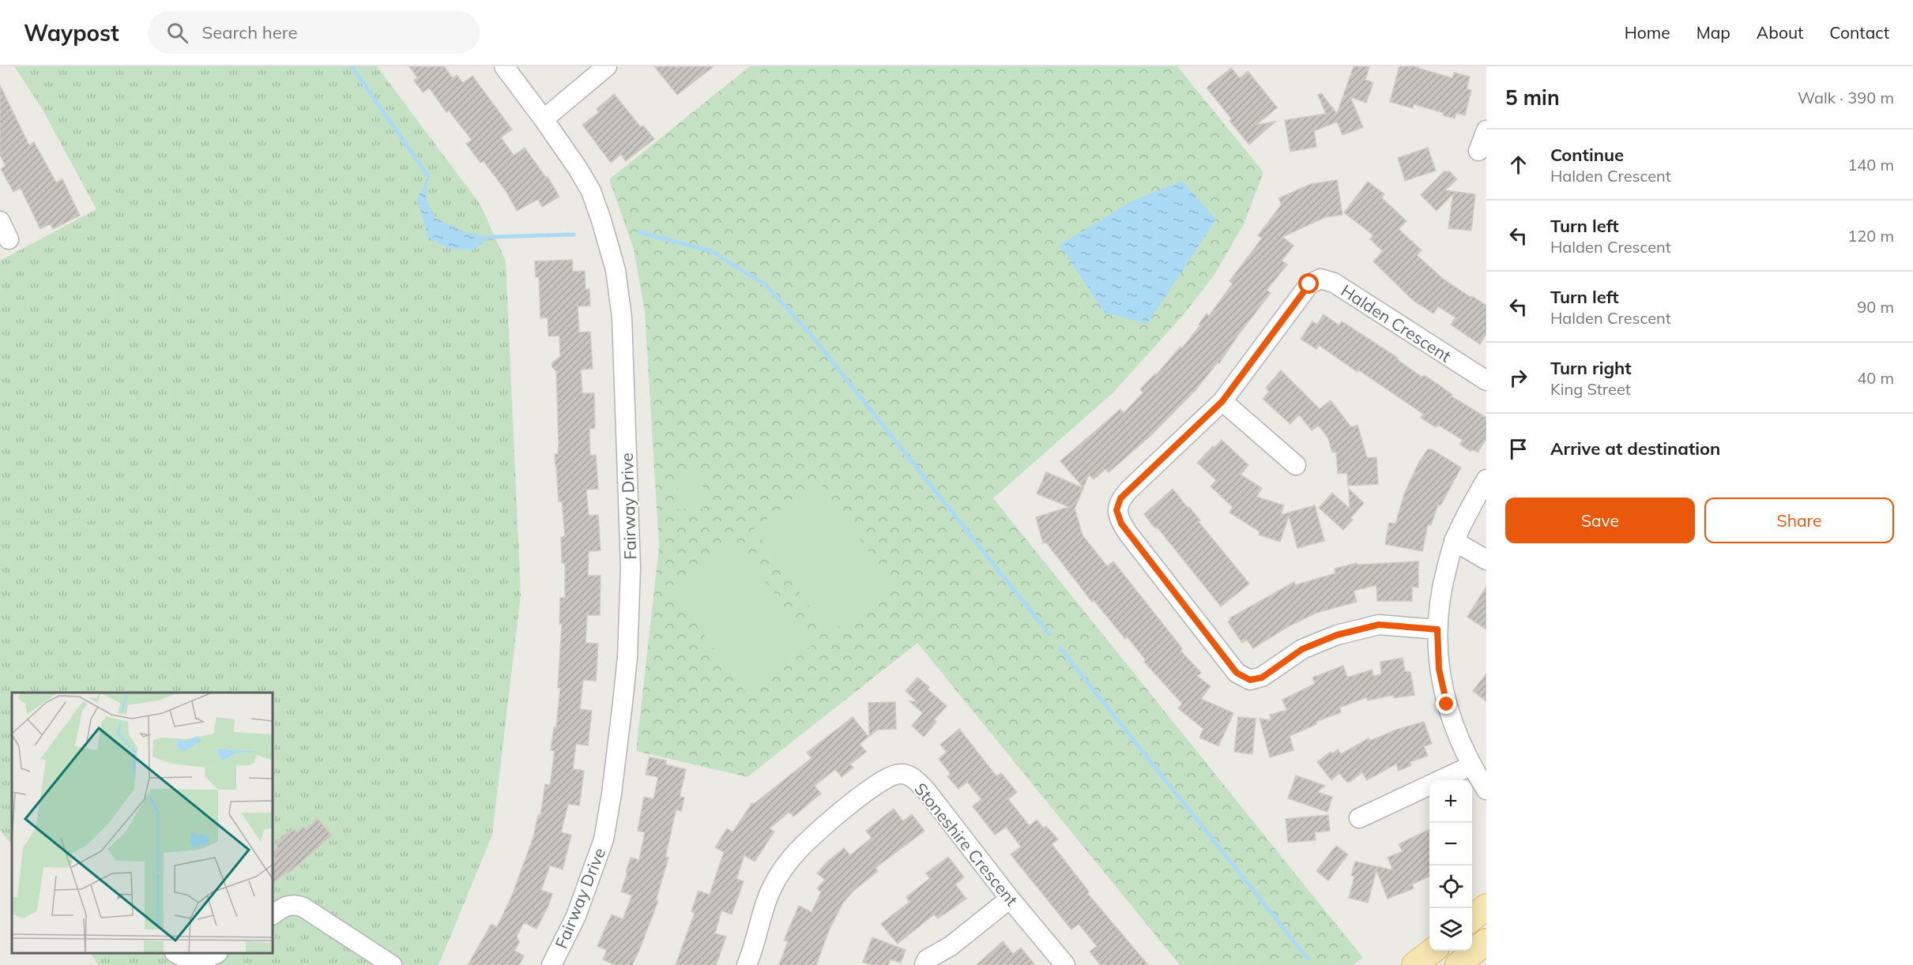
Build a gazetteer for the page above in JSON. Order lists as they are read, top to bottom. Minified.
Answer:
{"streets":{"street":["Halden Crescent","Fairway Drive","Stoneshire Crescent"]},"page":{"header":"Waypost","search":"Search here","nav":["Home","Map","About","Contact"],"heading":["5 min","Walk · 390 m"],"list":[["Continue","Halden Crescent","140 m"],["Turn left","Halden Crescent","120 m"],["Turn left","Halden Crescent","90 m"],["Turn right","King Street","40 m"],"Arrive at destination"],"buttons":["Save","Share"],"map_buttons":["+","−"]}}
